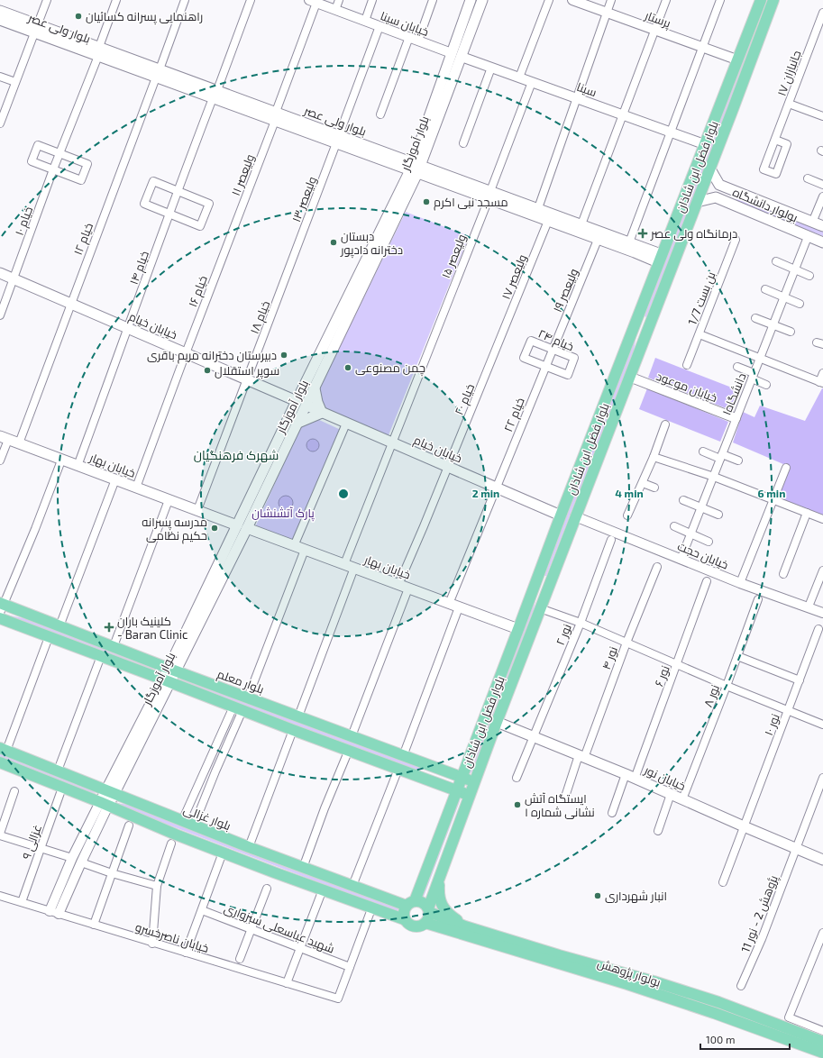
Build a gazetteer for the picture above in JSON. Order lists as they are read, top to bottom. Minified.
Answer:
{"streets":{"main road":["بلوار ولی عصر","بلوار آموزگار","بلوار فضل ابن شاذان","بولوار دانشگاه","خیابان خیام","خیابان بهار","بلوار معلم","خیابان نور","بلوار غزالی","بولوار پژوهش"],"street":["پرستار","خیابان سینا","جانبازان ۱۷","سینا","ولیعصر ۱۱","ولیعصر ۱۳","خیام ۱۰","خیام ۱۲","ولیعصر ۱۵","خیام ۱۴","ولیعصر ۱۷","ولیعصر ۱۹","خیام ۱۶","بن بست 1/7","خیام ۱۸","خیام ۲۴","خیابان موعود","دانشگاه۱","خیام ۲۰","خیام ۲۲","خیابان حجت","نور ۲","نور ۴","نور ۶","نور ۸","نور ۱۰","غزالی ۹","پژوهش 2 - نور 11","شهید عباسعلی سبزواری","خیابان ناصرخسرو"]},"crossings":[["پرستار","بلوار فضل ابن شاذان"],["خیابان سینا","سینا"],["خیابان سینا","بلوار آموزگار"],["خیابان سینا","ولیعصر ۱۱"],["خیابان سینا","ولیعصر ۱۳"],["بلوار ولی عصر","بلوار آموزگار"],["بلوار ولی عصر","بلوار فضل ابن شاذان"],["بلوار ولی عصر","ولیعصر ۱۱"],["بلوار ولی عصر","ولیعصر ۱۳"],["بلوار ولی عصر","خیام ۱۰"],["بلوار ولی عصر","خیام ۱۲"],["بلوار ولی عصر","ولیعصر ۱۵"],["بلوار ولی عصر","خیام ۱۴"],["بلوار ولی عصر","ولیعصر ۱۷"],["بلوار ولی عصر","ولیعصر ۱۹"],["سینا","بلوار آموزگار"],["سینا","بلوار فضل ابن شاذان"],["سینا","ولیعصر ۱۵"],["بلوار آموزگار","خیابان خیام"],["بلوار آموزگار","خیابان بهار"],["بلوار آموزگار","بلوار معلم"],["بلوار آموزگار","بلوار غزالی"],["بلوار آموزگار","خیابان ناصرخسرو"],["بلوار فضل ابن شاذان","بولوار دانشگاه"],["بلوار فضل ابن شاذان","خیابان خیام"],["بلوار فضل ابن شاذان","خیابان موعود"],["بلوار فضل ابن شاذان","خیابان بهار"],["بلوار فضل ابن شاذان","خیابان حجت"],["بلوار فضل ابن شاذان","بلوار معلم"],["بلوار فضل ابن شاذان","خیابان نور"],["بلوار فضل ابن شاذان","بلوار غزالی"],["بلوار فضل ابن شاذان","بولوار پژوهش"],["ولیعصر ۱۱","خیام ۱۶"],["ولیعصر ۱۳","خیام ۱۸"],["بولوار دانشگاه","دانشگاه۱"],["خیام ۱۰","خیابان خیام"],["خیام ۱۲","خیابان خیام"],["خیام ۱۲","خیابان بهار"],["ولیعصر ۱۵","خیابان خیام"],["ولیعصر ۱۵","خیابان بهار"],["خیام ۱۴","خیابان خیام"],["خیام ۱۴","خیابان بهار"],["ولیعصر ۱۷","خیام ۲۰"],["ولیعصر ۱۹","خیام ۲۴"],["ولیعصر ۱۹","خیام ۲۲"],["خیام ۱۶","خیابان خیام"],["خیام ۱۶","خیابان بهار"],["خیام ۱۸","خیابان خیام"],["خیام ۱۸","خیابان بهار"],["خیابان خیام","خیام ۲۰"],["خیابان خیام","خیام ۲۲"],["خیام ۲۴","خیام ۲۲"],["خیابان موعود","دانشگاه۱"],["دانشگاه۱","خیابان حجت"],["خیام ۲۰","خیابان بهار"],["خیام ۲۲","خیابان بهار"],["نور ۲","خیابان نور"],["نور ۴","خیابان نور"],["نور ۶","خیابان نور"],["نور ۸","خیابان نور"],["نور ۱۰","خیابان نور"],["خیابان نور","پژوهش 2 - نور 11"],["بلوار غزالی","بولوار پژوهش"],["غزالی ۹","خیابان ناصرخسرو"],["شهید عباسعلی سبزواری","خیابان ناصرخسرو"]],"districts":["شهرک فرهنگیان"],"parks":["پارک آتشنشان"],"places":{"other":["راهنمایی پسرانه کسائیان","مسجد نبی اکرم","دبستان دخترانه دادپور","دبیرستان دخترانه مریم باقری","چمن مصنوعی","سوپر استقلال","مدرسه پسرانه حکیم نظامی","ایستگاه آتش نشانی شماره ۱","انبار شهرداری"],"health":["درمانگاه ولی عصر","کلینیک باران - Baran Clinic"]},"scale_bar":"100 m","rings":["2 min","4 min","6 min"]}
